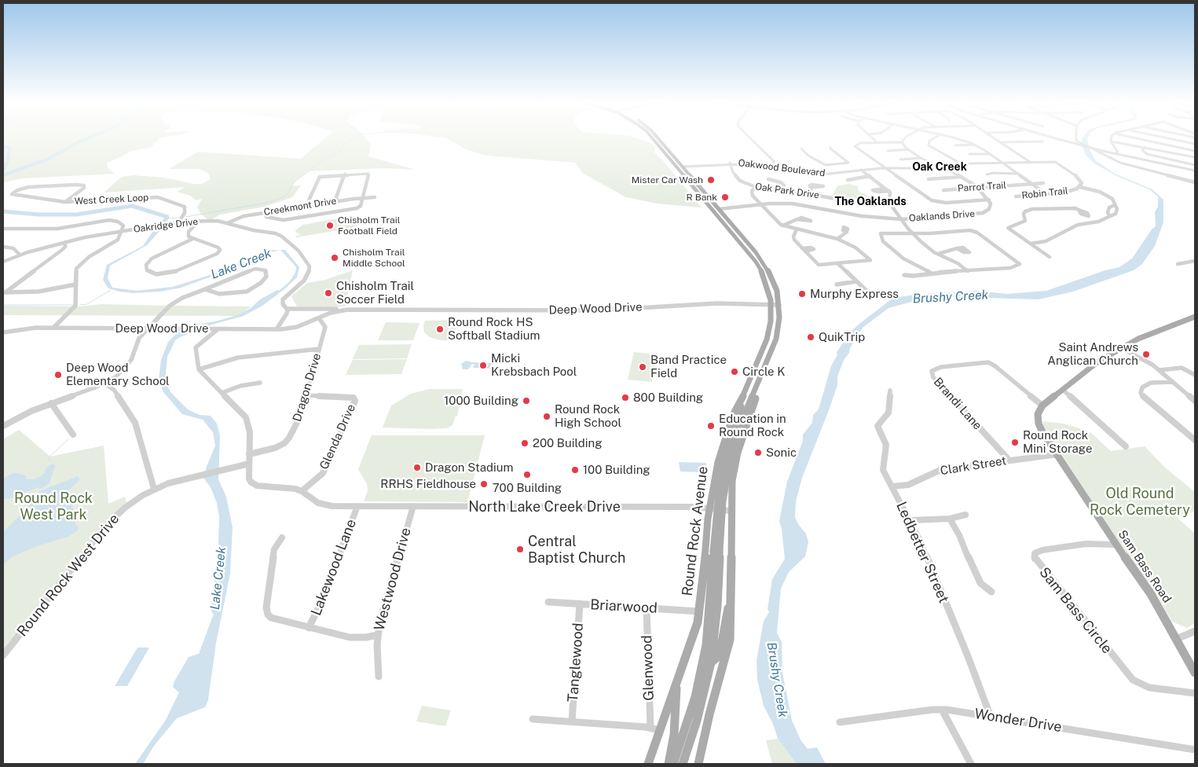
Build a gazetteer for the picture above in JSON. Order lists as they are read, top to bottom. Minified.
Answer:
{"streets":{"main road":["Round Rock Avenue","Sam Bass Road"],"street":["Oakwood Boulevard","Parrot Trail","Oak Park Drive","Robin Trail","West Creek Loop","Creekmont Drive","Oaklands Drive","Oakridge Drive","Deep Wood Drive","Dragon Drive","Brandi Lane","Glenda Drive","Clark Street","North Lake Creek Drive","Ledbetter Street","Lakewood Lane","Round Rock West Drive","Westwood Drive","Briarwood","Sam Bass Circle","Tanglewood","Glenwood","Wonder Drive"]},"crossings":[["Oakwood Boulevard","Robin Trail"],["Oakwood Boulevard","Oaklands Drive"],["Parrot Trail","Oaklands Drive"],["West Creek Loop","Oakridge Drive"],["Creekmont Drive","Oakridge Drive"],["Oakridge Drive","Deep Wood Drive"],["Deep Wood Drive","Dragon Drive"],["Deep Wood Drive","Round Rock Avenue"],["Dragon Drive","Glenda Drive"],["Brandi Lane","Clark Street"],["Brandi Lane","Sam Bass Road"],["Glenda Drive","North Lake Creek Drive"],["Clark Street","Ledbetter Street"],["Clark Street","Sam Bass Road"],["North Lake Creek Drive","Round Rock Avenue"],["North Lake Creek Drive","Lakewood Lane"],["North Lake Creek Drive","Westwood Drive"],["Round Rock Avenue","Briarwood"],["Ledbetter Street","Wonder Drive"],["Sam Bass Road","Sam Bass Circle"],["Briarwood","Tanglewood"],["Briarwood","Glenwood"]],"districts":["Oak Creek","The Oaklands"],"water":["Lake Creek","Brushy Creek"],"parks":["Old Round Rock Cemetery","Round Rock West Park"],"places":["Mister Car Wash","R Bank","Chisholm Trail Football Field","Chisholm Trail Middle School","Chisholm Trail Soccer Field","Murphy Express","Round Rock HS Softball Stadium","QuikTrip","Saint Andrews Anglican Church","Micki Krebsbach Pool","Band Practice Field","Circle K","Deep Wood Elementary School","800 Building","1000 Building","Round Rock High School","Education in Round Rock","Round Rock Mini Storage","200 Building","Sonic","Dragon Stadium","100 Building","700 Building","RRHS Fieldhouse","Central Baptist Church"]}
